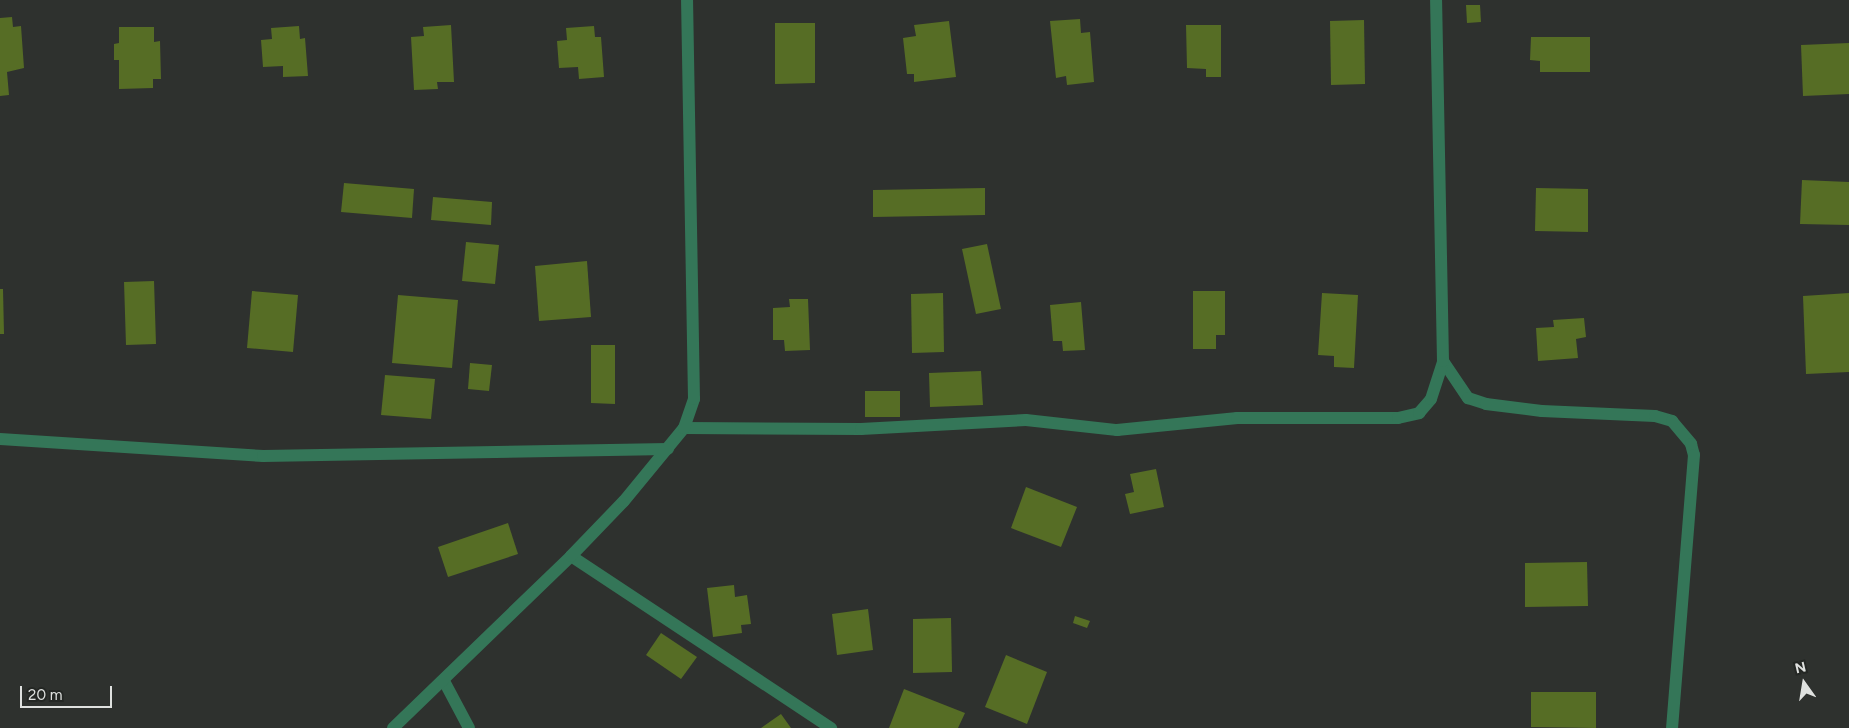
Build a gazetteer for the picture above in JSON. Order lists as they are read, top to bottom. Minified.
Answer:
{"scale_bar":"20 m","north":"top"}
